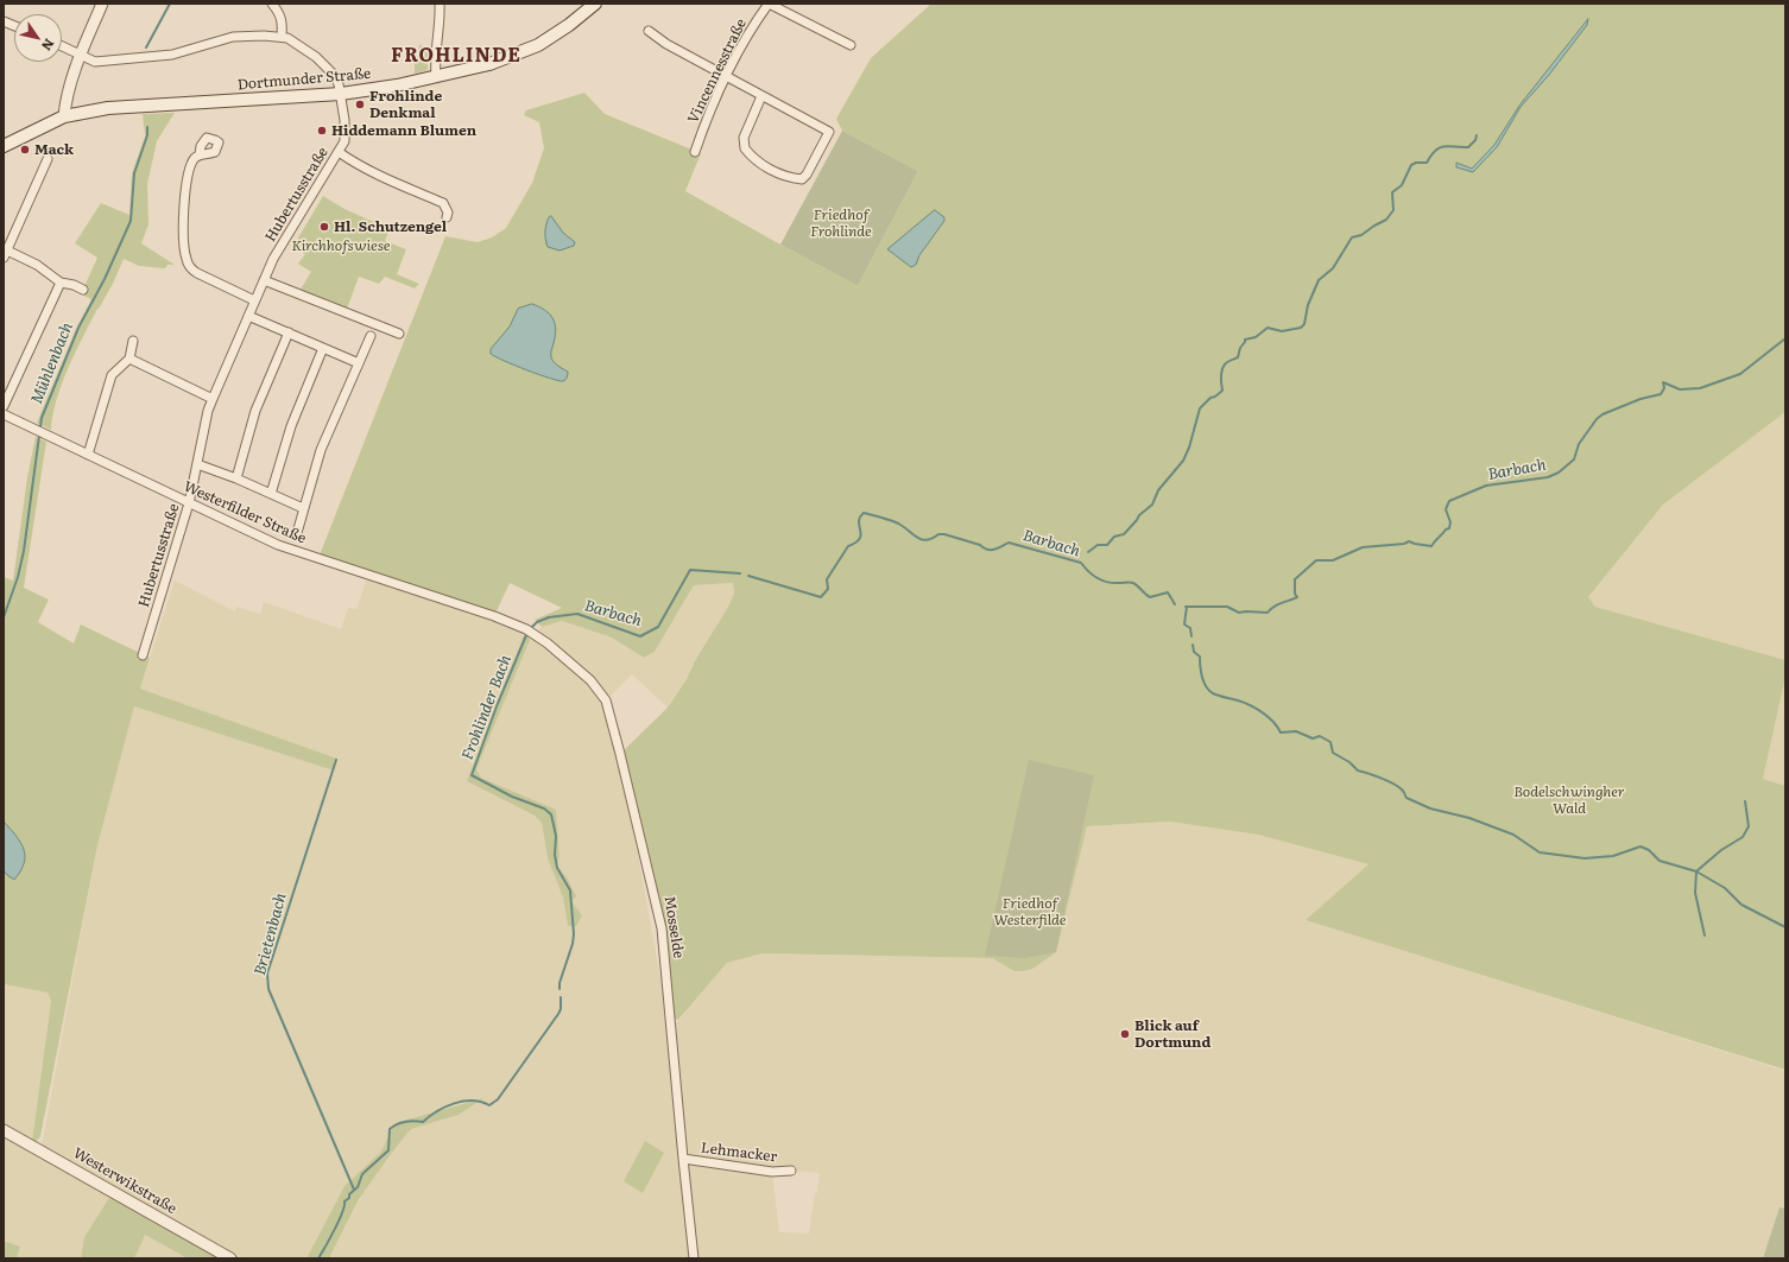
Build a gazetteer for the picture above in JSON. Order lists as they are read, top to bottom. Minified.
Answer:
{"streets":{"main road":["Dortmunder Straße"],"street":["Vincennesstraße","Hubertusstraße","Westerfilder Straße","Mosselde","Lehmacker","Westerwikstraße"]},"crossings":[["Dortmunder Straße","Hubertusstraße"],["Hubertusstraße","Westerfilder Straße"],["Westerfilder Straße","Mosselde"],["Mosselde","Lehmacker"]],"districts":["FROHLINDE"],"water":["Mühlenbach","Barbach","Frohlinder Bach","Brietenbach"],"parks":["Friedhof Frohlinde","Kirchhofswiese","Bodelschwingher Wald","Friedhof Westerfilde"],"places":["Frohlinde Denkmal","Hiddemann Blumen","Mack","Hl. Schutzengel","Blick auf Dortmund"],"north":"bottom right"}
